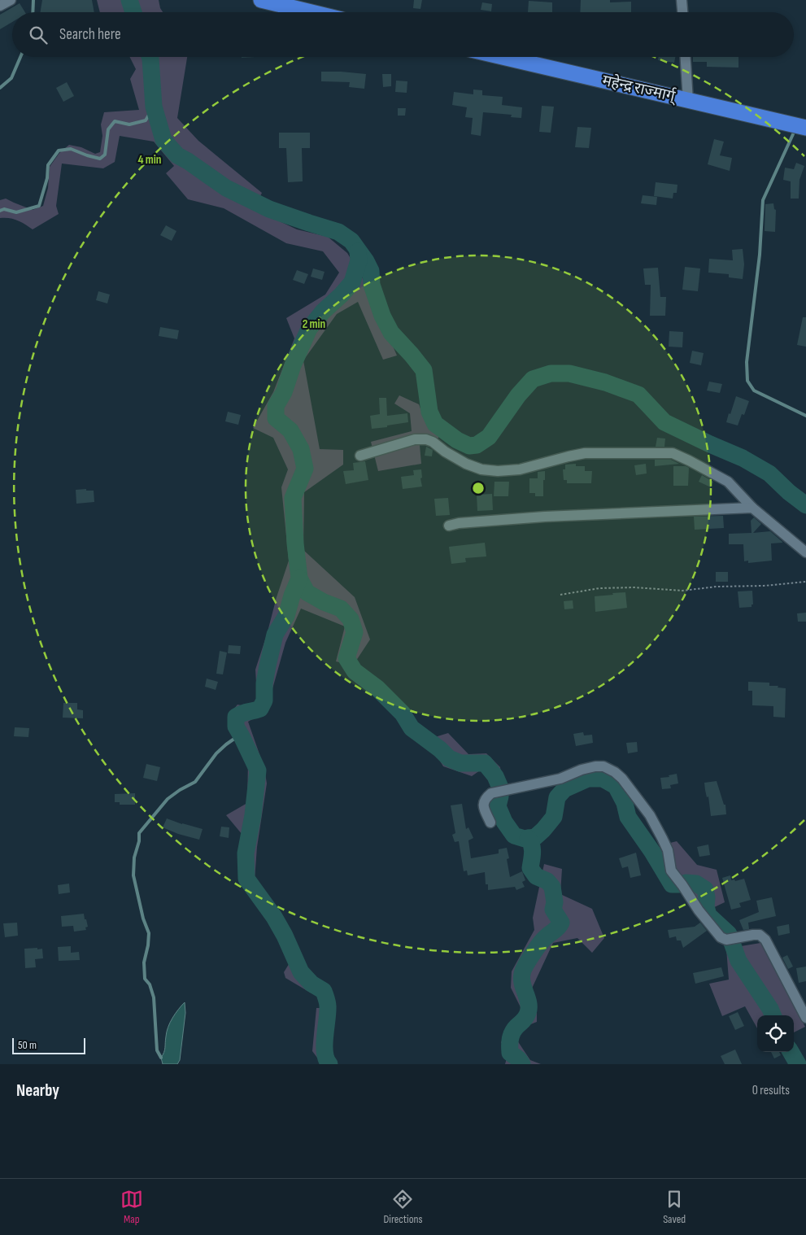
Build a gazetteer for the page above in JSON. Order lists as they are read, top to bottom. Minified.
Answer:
{"streets":{"highway":["महेन्द्र राज्मार्ग्"]},"scale_bar":"50 m","page":{"search":"Search here","scale":"50 m","heading":["Nearby","0 results"],"nav":["Map","Directions","Saved"]},"rings":["4 min","2 min"]}
